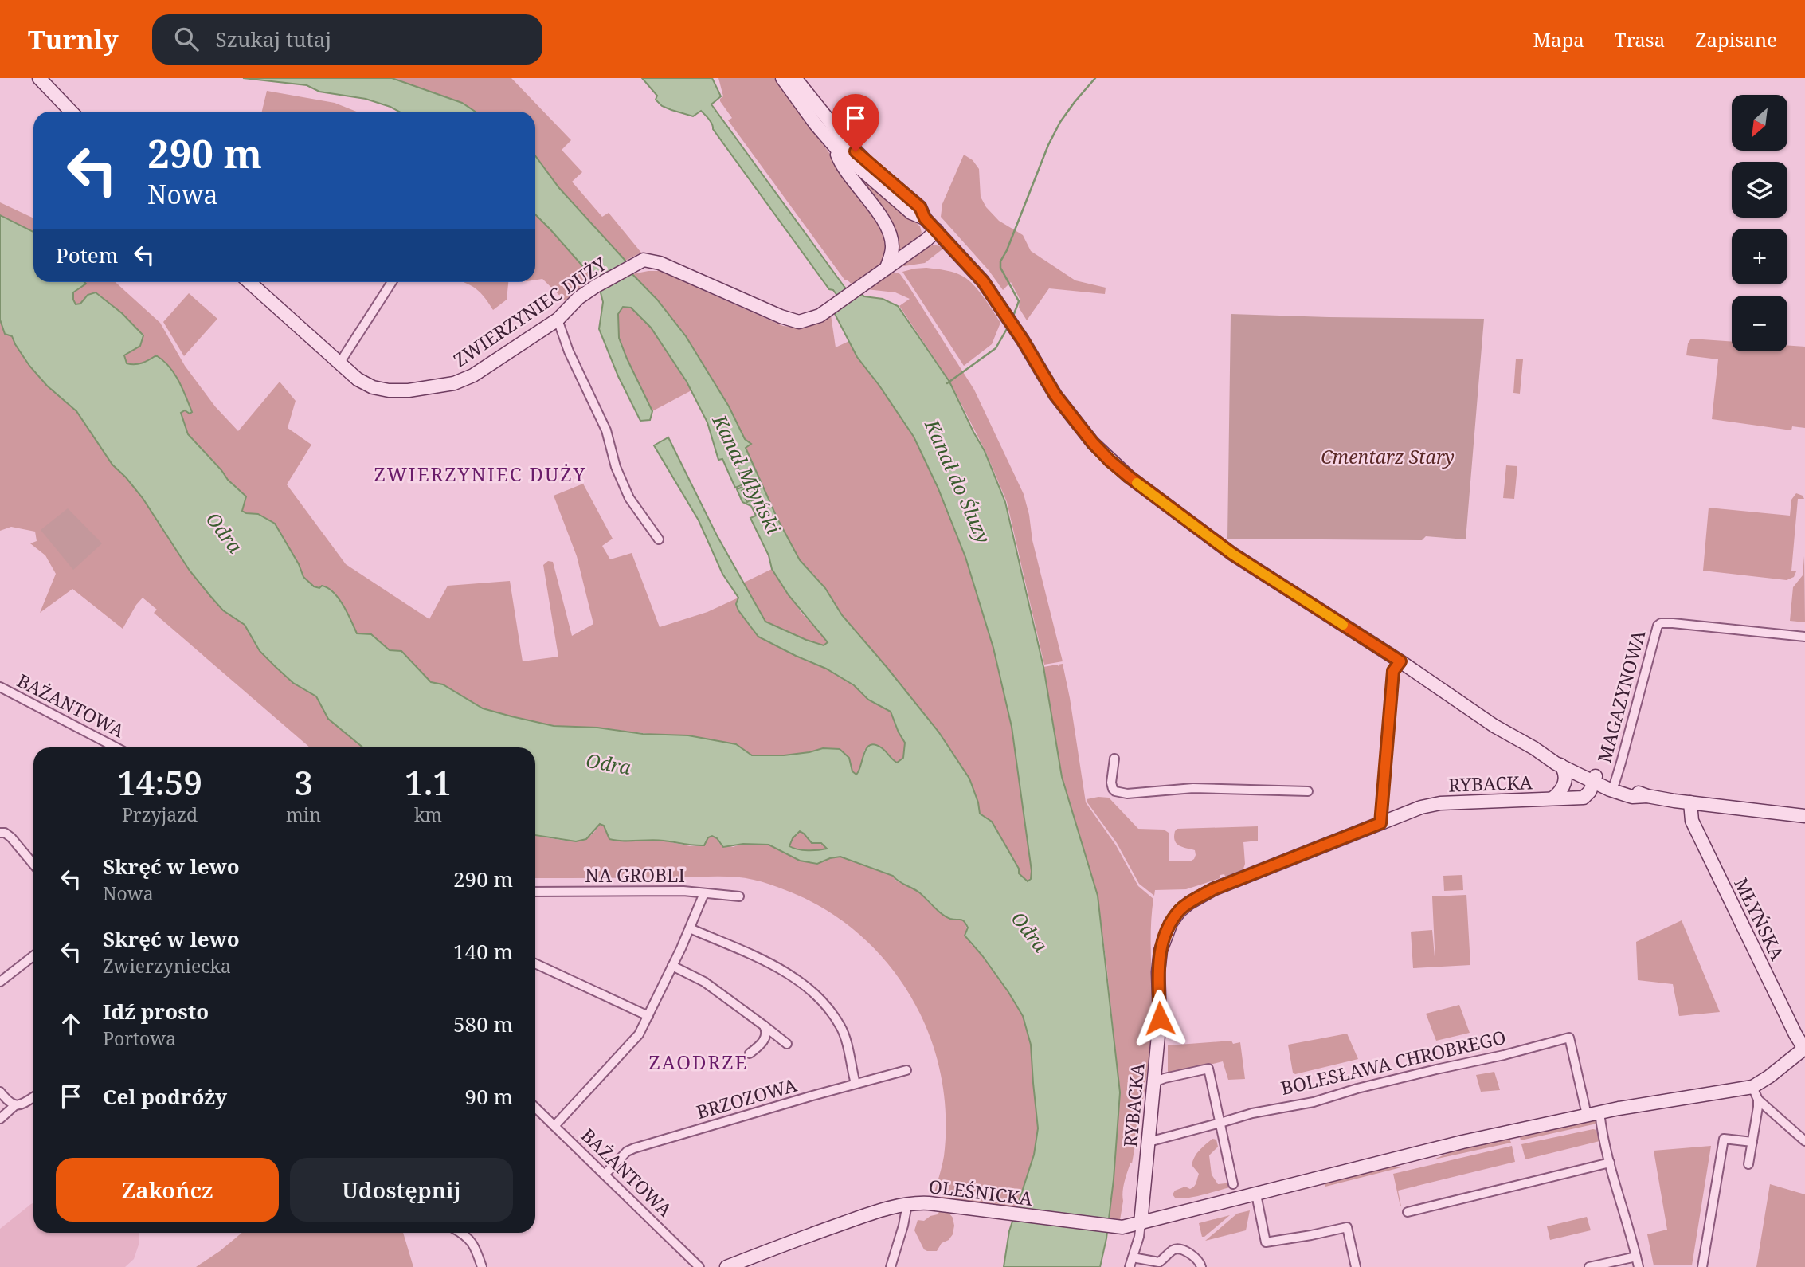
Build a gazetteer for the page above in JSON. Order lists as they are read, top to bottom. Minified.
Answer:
{"streets":{"street":["ZWIERZYNIEC DUŻY","MAGAZYNOWA","BAŻANTOWA","RYBACKA","NA GROBLI","MŁYŃSKA","BOLESŁAWA CHROBREGO","BRZOZOWA","OLEŚNICKA"]},"crossings":[["BAŻANTOWA","BRZOZOWA"],["RYBACKA","BOLESŁAWA CHROBREGO"],["RYBACKA","OLEŚNICKA"]],"districts":["ZWIERZYNIEC DUŻY","ZAODRZE"],"water":["Kanał Młyński","Kanał do Śluzy","Odra"],"parks":["Cmentarz Stary"],"north":"bottom left","page":{"header":"Turnly","search":"Szukaj tutaj","nav":["Mapa","Trasa","Zapisane"],"map_buttons":["+","−"],"turn":["290 m","Nowa"],"then":"Potem","eta":["14:59","Przyjazd","3","min","1.1","km"],"list":[{"name":"Skręć w lewo","note":"Nowa","value":"290 m"},{"name":"Skręć w lewo","note":"Zwierzyniecka","value":"140 m"},{"name":"Idź prosto","note":"Portowa","value":"580 m"},{"name":"Cel podróży","value":"90 m"}],"buttons":["Zakończ","Udostępnij"]}}
